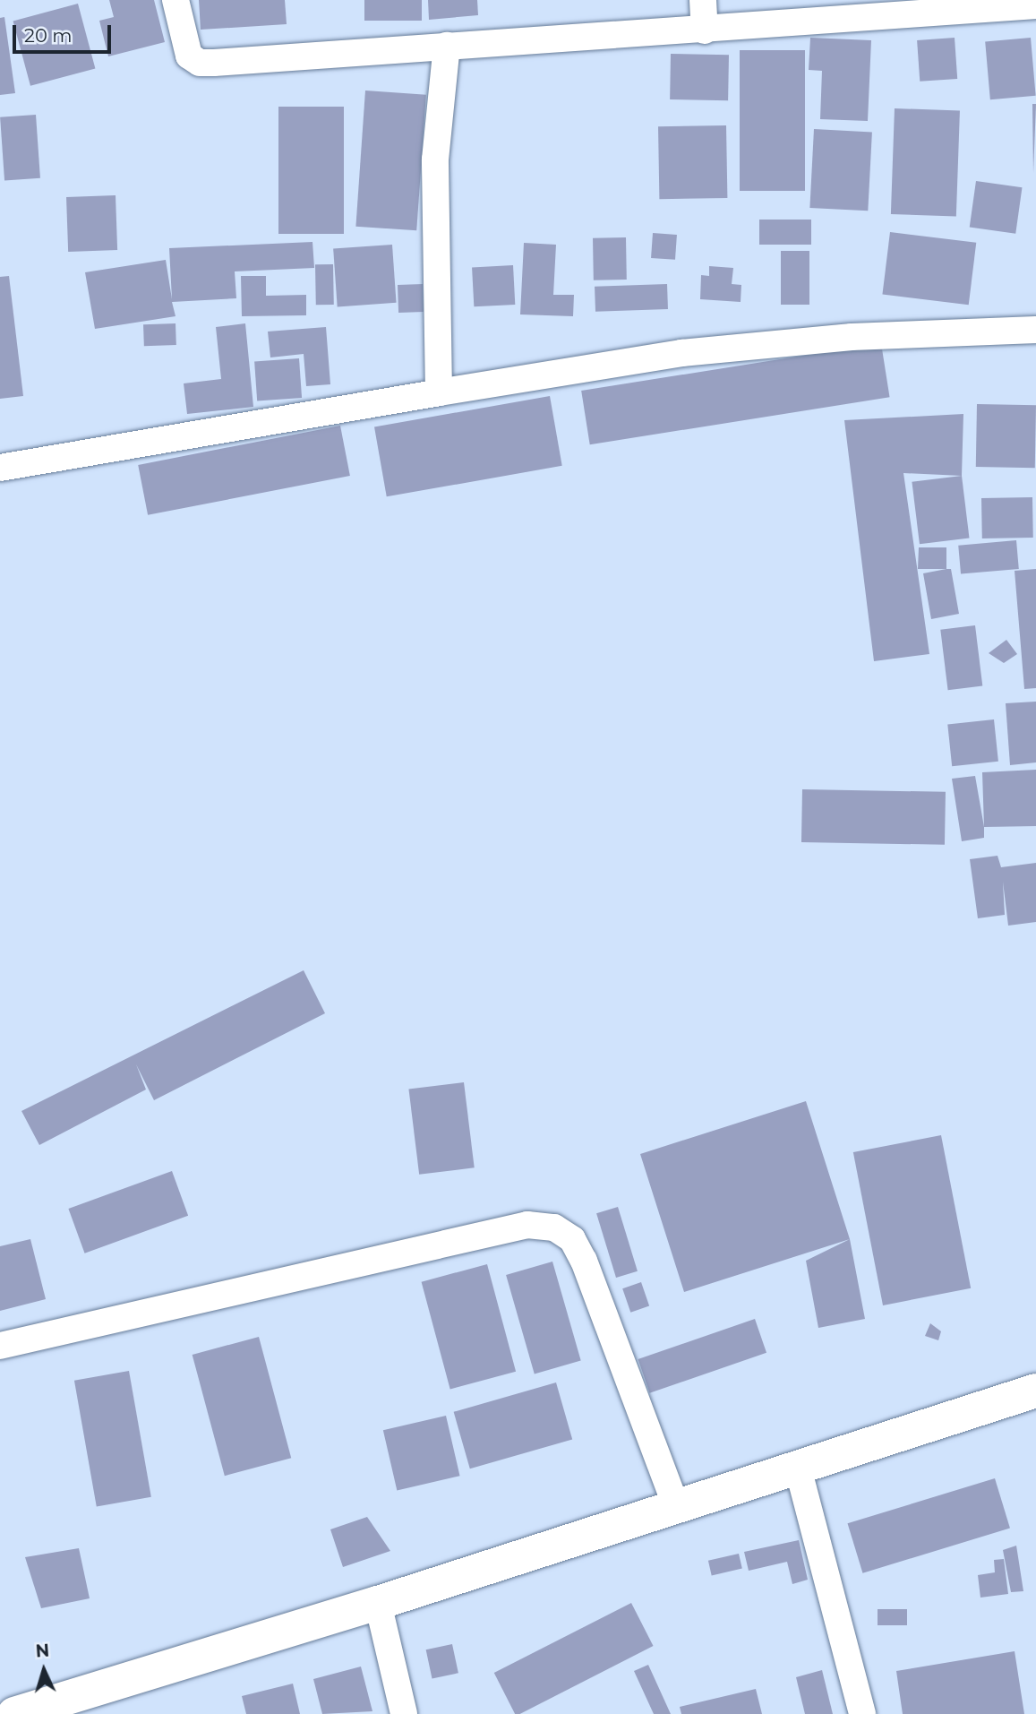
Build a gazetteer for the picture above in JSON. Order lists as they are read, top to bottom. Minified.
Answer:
{"scale_bar":"20 m","north":"top"}
